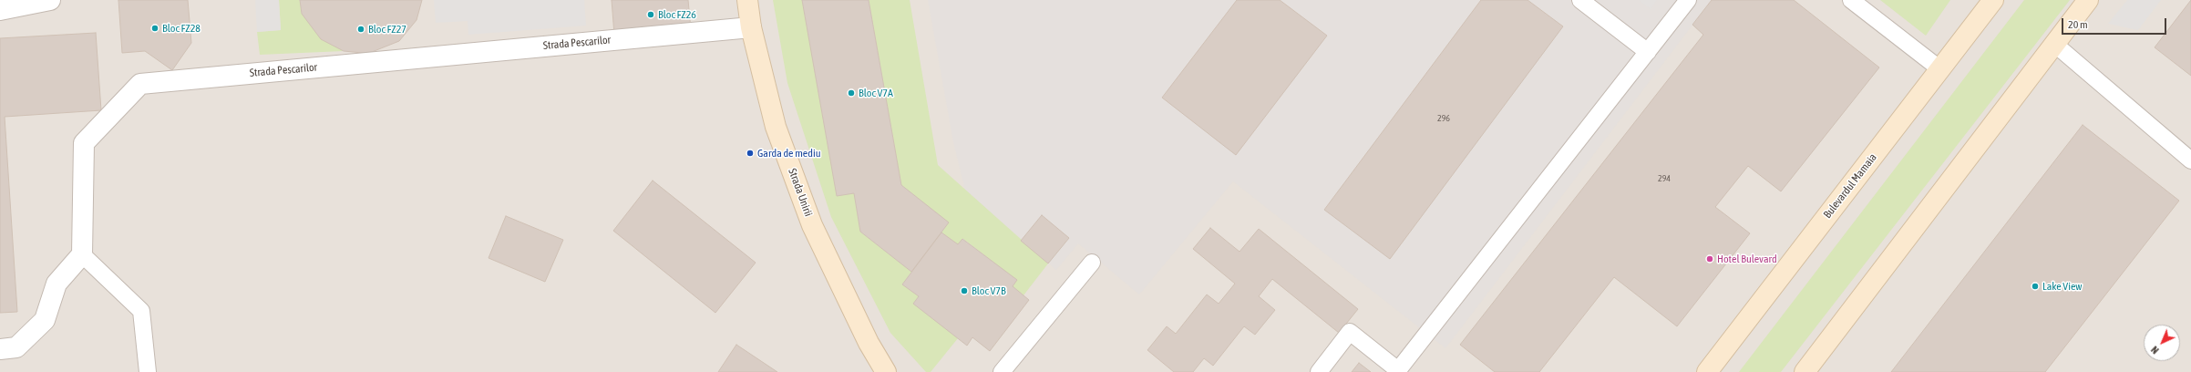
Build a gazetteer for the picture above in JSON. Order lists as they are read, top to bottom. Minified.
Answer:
{"streets":{"main road":["Bulevardul Mamaia","Strada Unirii"],"street":["Strada Pescarilor"]},"crossings":[["Strada Pescarilor","Strada Unirii"]],"places":["Bloc FZ26","Bloc FZ28","Bloc FZ27","Bloc V7A","Garda de mediu","Hotel Bulevard","Lake View","Bloc V7B"],"house_numbers":["296","294"],"scale_bar":"20 m","north":"bottom left"}
